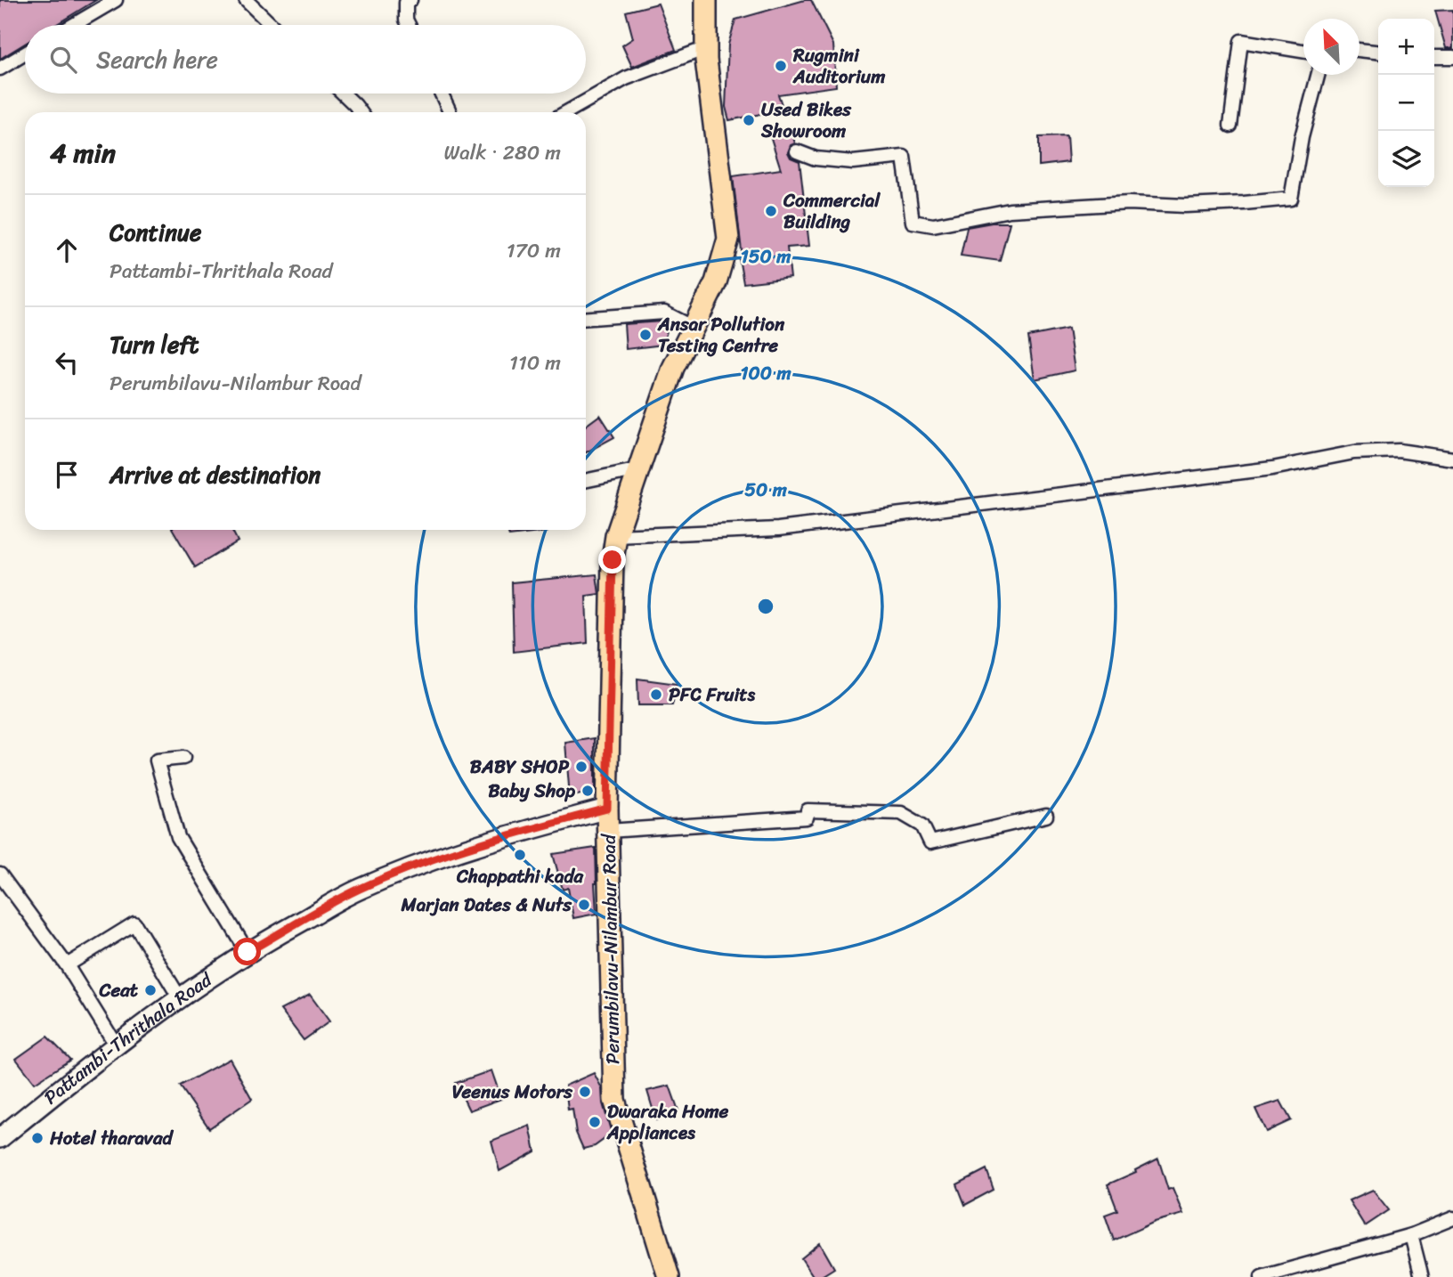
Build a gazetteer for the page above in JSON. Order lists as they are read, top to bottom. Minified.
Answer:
{"streets":{"main road":["Perumbilavu-Nilambur Road","Pattambi-Thrithala Road"]},"crossings":[["Perumbilavu-Nilambur Road","Pattambi-Thrithala Road"]],"places":["Rugmini Auditorium","Used Bikes Showroom","Commercial Building","Ansar Pollution Testing Centre","PFC Fruits","BABY SHOP","Baby Shop","Chappathi kada","Marjan Dates & Nuts","Ceat","Veenus Motors","Dwaraka Home Appliances","Hotel tharavad"],"north":"top left","page":{"map_buttons":["+","−"],"search":"Search here","heading":["4 min","Walk · 280 m"],"list":[["Continue","Pattambi-Thrithala Road","170 m"],["Turn left","Perumbilavu-Nilambur Road","110 m"],"Arrive at destination"]},"rings":["150 m","100 m","50 m"]}
